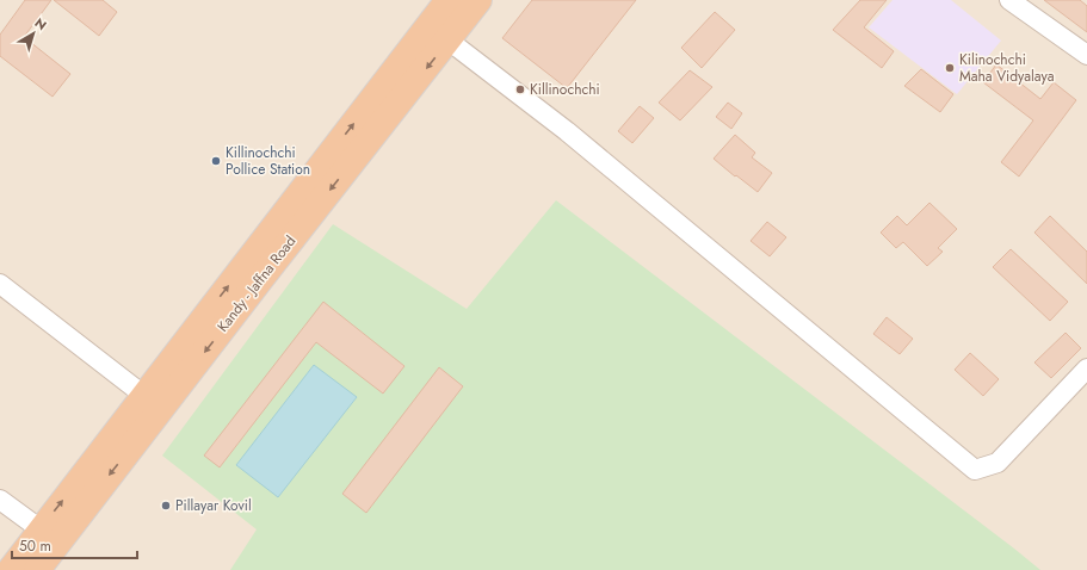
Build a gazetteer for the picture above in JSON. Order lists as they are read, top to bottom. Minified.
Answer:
{"streets":{"highway":["Kandy - Jaffna Road"]},"places":["Kilinochchi Maha Vidyalaya","Killinochchi","Killinochchi Pollice Station","Pillayar Kovil"],"scale_bar":"50 m","north":"top right"}
